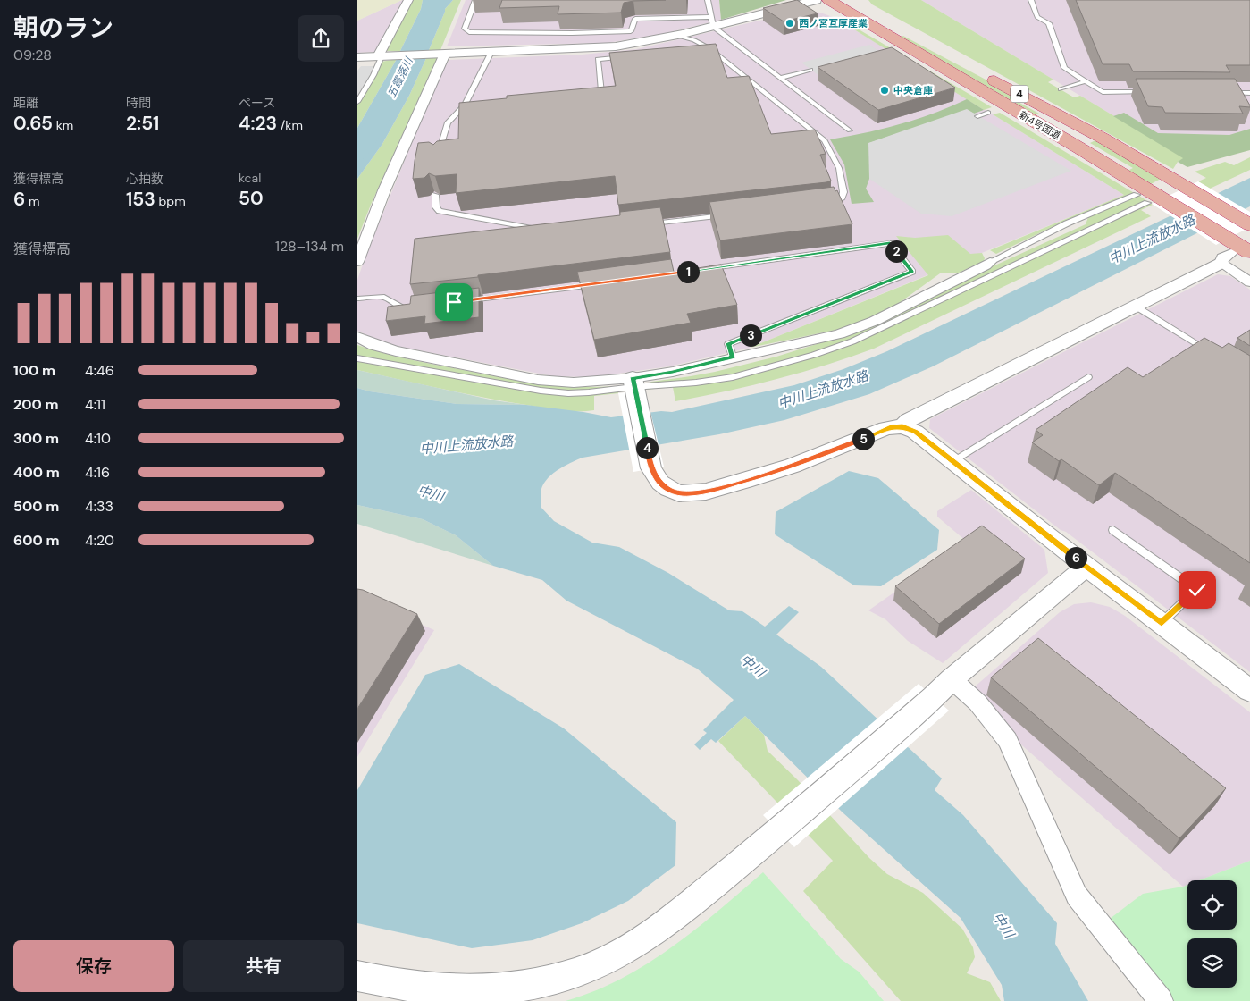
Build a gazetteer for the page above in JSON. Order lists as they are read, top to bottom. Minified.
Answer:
{"streets":{"highway":["4","新4号国道"]},"water":["五霞落川","中川上流放水路","中川"],"places":["西ノ宮互厚産業","中央倉庫"],"page":{"heading":["朝のラン","09:28"],"stats":[["距離","0.65 km"],["時間","2:51"],["ペース","4:23 /km"],["獲得標高","6 m"],["心拍数","153 bpm"],["kcal","50"]],"chart":["獲得標高","128–134 m"],"pins":["2","1","3","5","4","6"],"list":[{"name":"100 m","note":"4:46"},{"name":"200 m","note":"4:11"},{"name":"300 m","note":"4:10"},{"name":"400 m","note":"4:16"},{"name":"500 m","note":"4:33"},{"name":"600 m","note":"4:20"}],"buttons":["保存","共有"]}}
